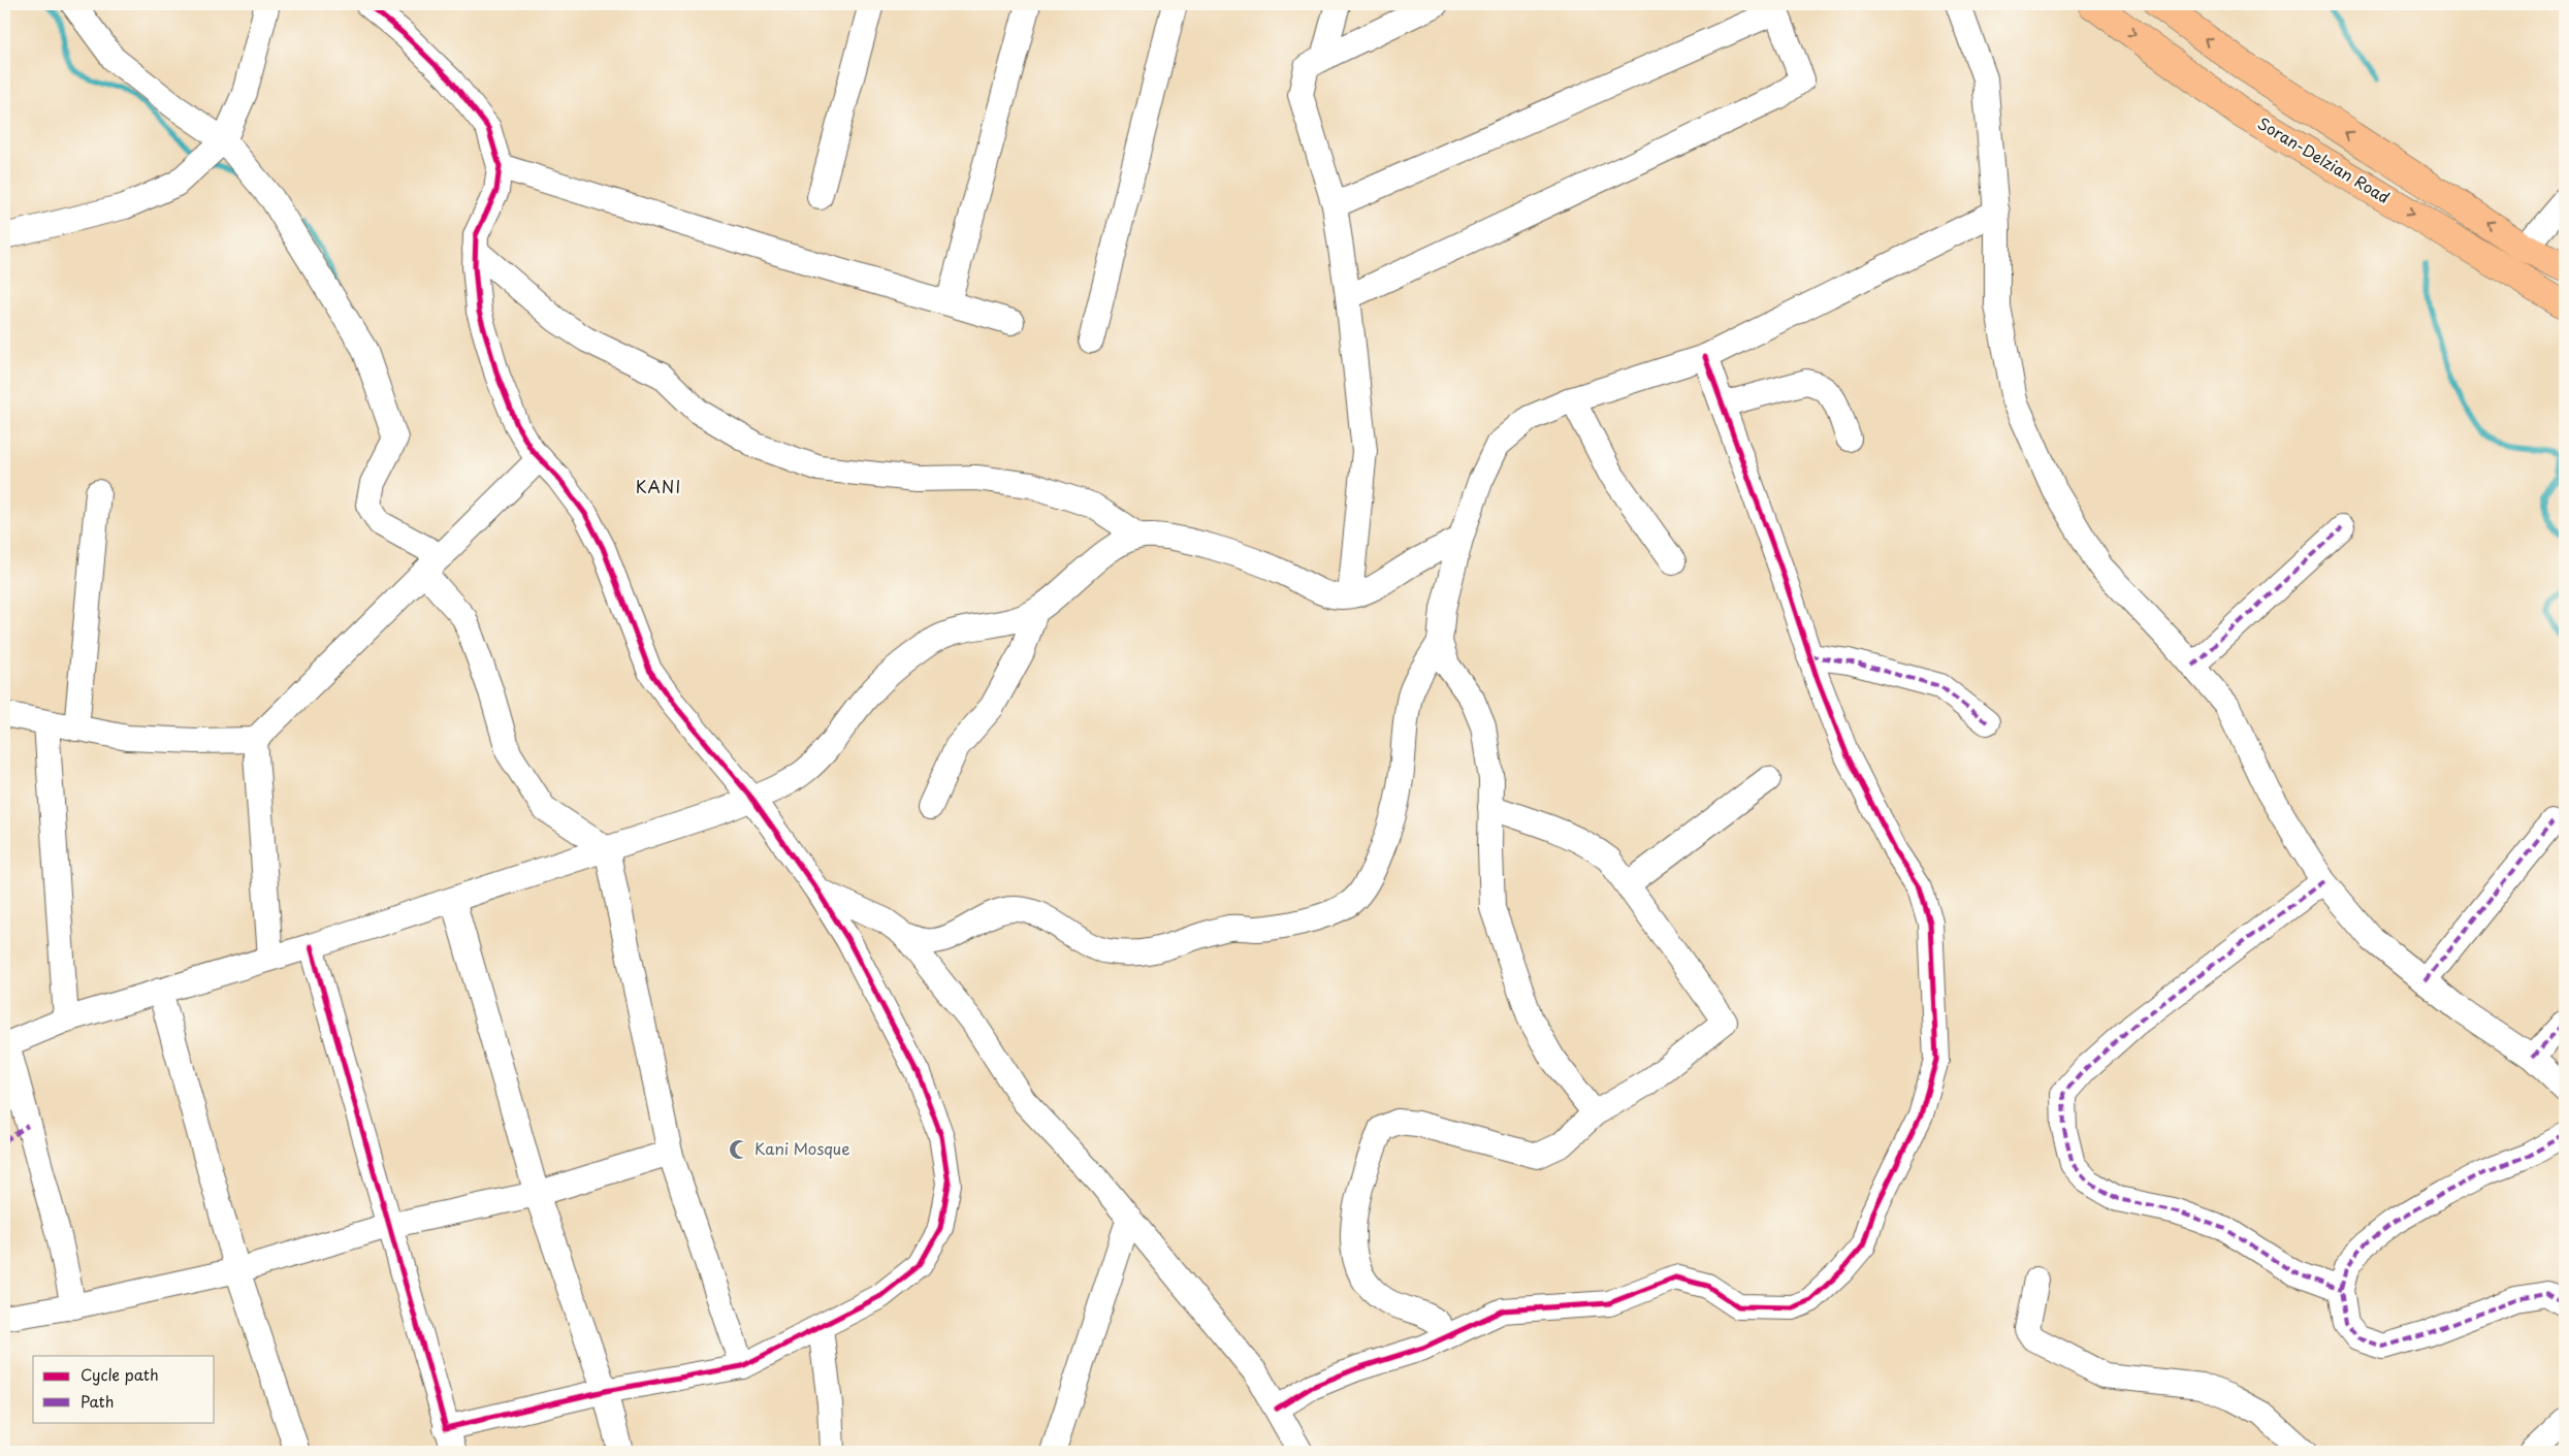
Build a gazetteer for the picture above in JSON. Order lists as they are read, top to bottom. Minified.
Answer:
{"streets":{"main road":["Soran-Delzian Road"]},"districts":["KANI"],"places":{"mosque":["Kani Mosque"]},"legend":["Cycle path","Path"]}
